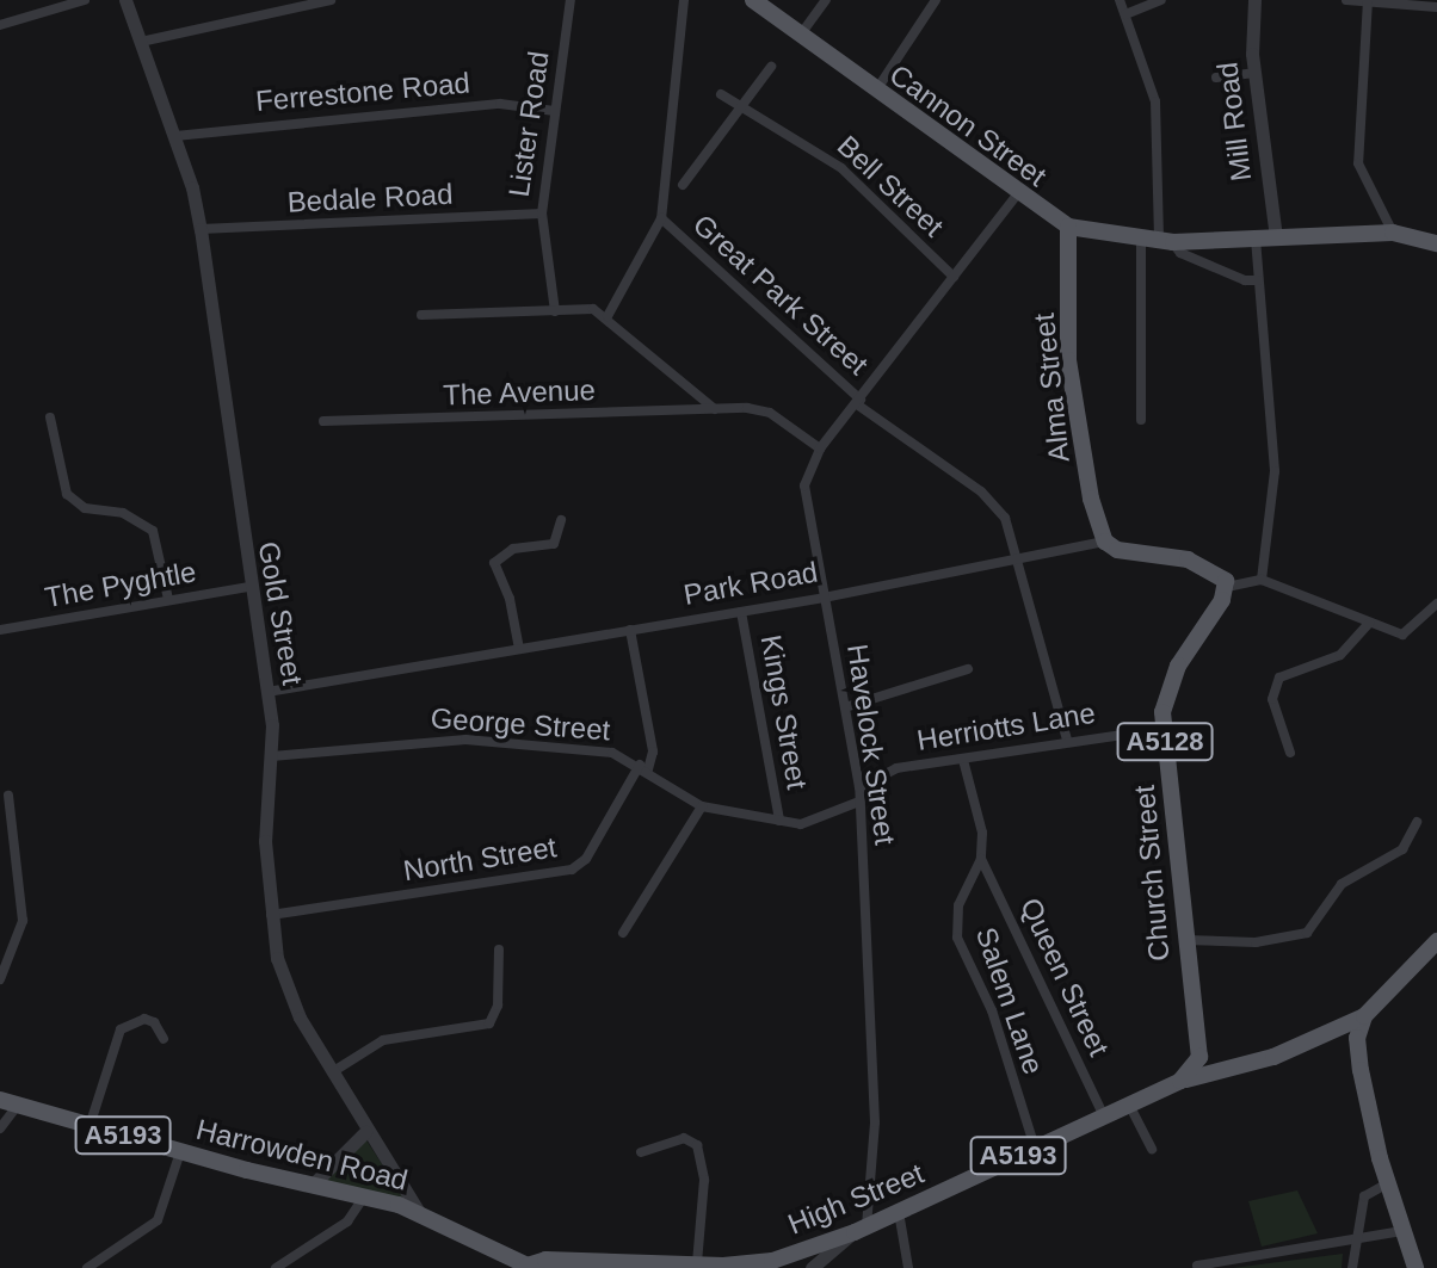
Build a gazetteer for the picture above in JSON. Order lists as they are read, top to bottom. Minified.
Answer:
{"streets":{"main road":["Cannon Street","Alma Street","Park Road","A5128","Church Street","A5193","Harrowden Road","High Street"],"street":["Ferrestone Road","Mill Road","Lister Road","Bell Street","Bedale Road","Great Park Street","The Avenue","The Pyghtle","Gold Street","Kings Street","George Street","Herriotts Lane","Havelock Street","North Street","Queen Street","Salem Lane"]},"crossings":[["Ferrestone Road","Lister Road"],["Ferrestone Road","Gold Street"],["Mill Road","Cannon Street"],["Lister Road","Bedale Road"],["Cannon Street","Alma Street"],["Bedale Road","Gold Street"],["Great Park Street","Park Road"],["Great Park Street","Herriotts Lane"],["Alma Street","Park Road"],["The Avenue","Havelock Street"],["Park Road","Gold Street"],["Park Road","Kings Street"],["Park Road","Havelock Street"],["Park Road","Church Street"],["The Pyghtle","Gold Street"],["Gold Street","George Street"],["Gold Street","North Street"],["Gold Street","Harrowden Road"],["Kings Street","George Street"],["George Street","Havelock Street"],["George Street","North Street"],["Herriotts Lane","Havelock Street"],["Herriotts Lane","Church Street"],["Havelock Street","High Street"],["Church Street","High Street"],["Queen Street","Salem Lane"],["Queen Street","High Street"],["Salem Lane","High Street"],["A5193","High Street"],["Harrowden Road","High Street"]]}
